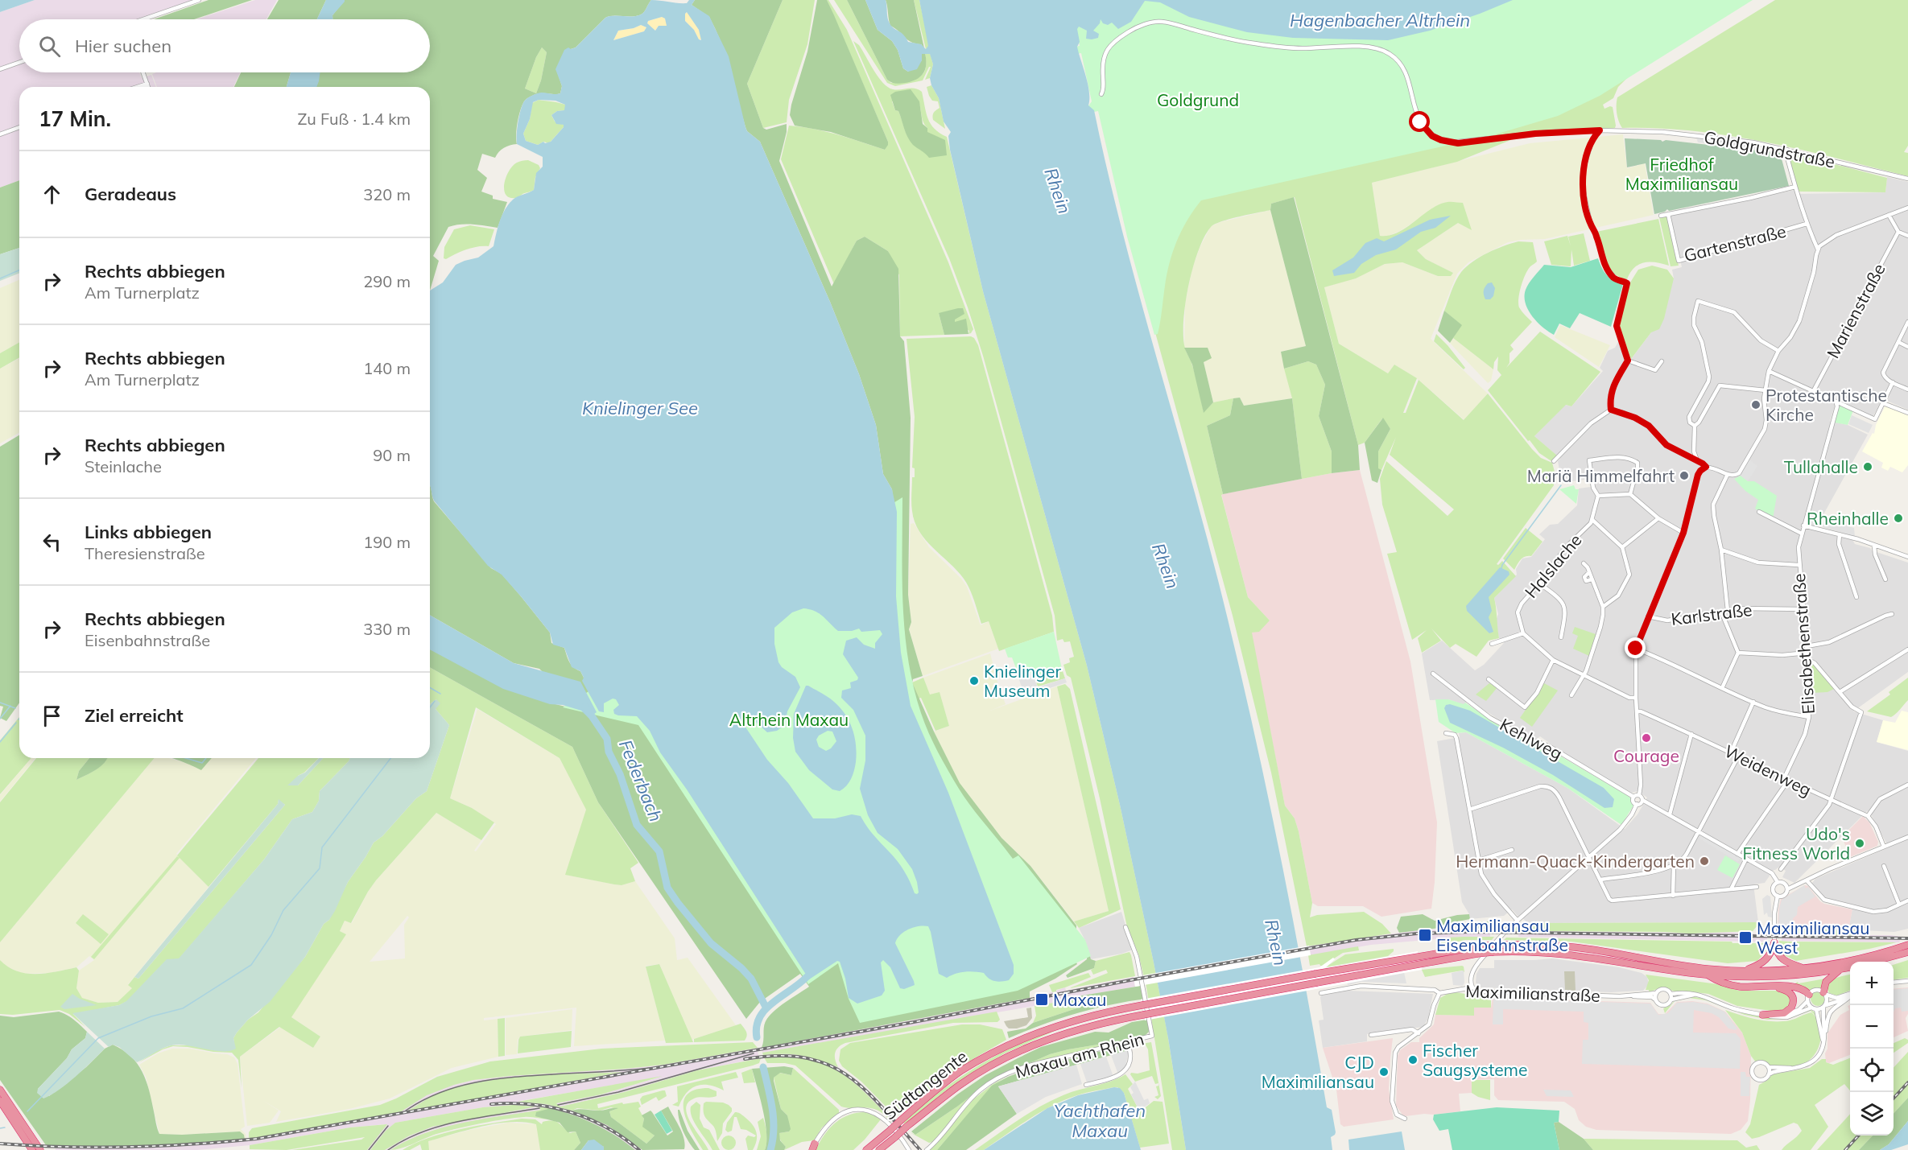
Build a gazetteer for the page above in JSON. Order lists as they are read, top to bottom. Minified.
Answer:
{"streets":{"highway":["Südtangente"],"street":["Goldgrundstraße","Gartenstraße","Marienstraße","Halslache","Karlstraße","Elisabethenstraße","Kehlweg","Weidenweg","Maximilianstraße","Maxau am Rhein"]},"crossings":[["Karlstraße","Elisabethenstraße"],["Elisabethenstraße","Weidenweg"]],"water":["Hagenbacher Altrhein","Rhein","Knielinger See","Federbach","Yachthafen Maxau"],"parks":["Goldgrund","Friedhof Maximiliansau","Altrhein Maxau"],"places":{"other":["Protestantische Kirche","Tullahalle","Mariä Himmelfahrt","Rheinhalle","Knielinger Museum","Courage","Udo's Fitness World","Hermann-Quack-Kindergarten","Fischer Saugsysteme","CJD Maximiliansau"],"transit":["Maximiliansau Eisenbahnstraße","Maximiliansau West","Maxau"]},"page":{"search":"Hier suchen","heading":["17 Min.","Zu Fuß · 1.4 km"],"list":[["Geradeaus","320 m"],["Rechts abbiegen","Am Turnerplatz","290 m"],["Rechts abbiegen","Am Turnerplatz","140 m"],["Rechts abbiegen","Steinlache","90 m"],["Links abbiegen","Theresienstraße","190 m"],["Rechts abbiegen","Eisenbahnstraße","330 m"],"Ziel erreicht"],"map_buttons":["+","−"]}}
